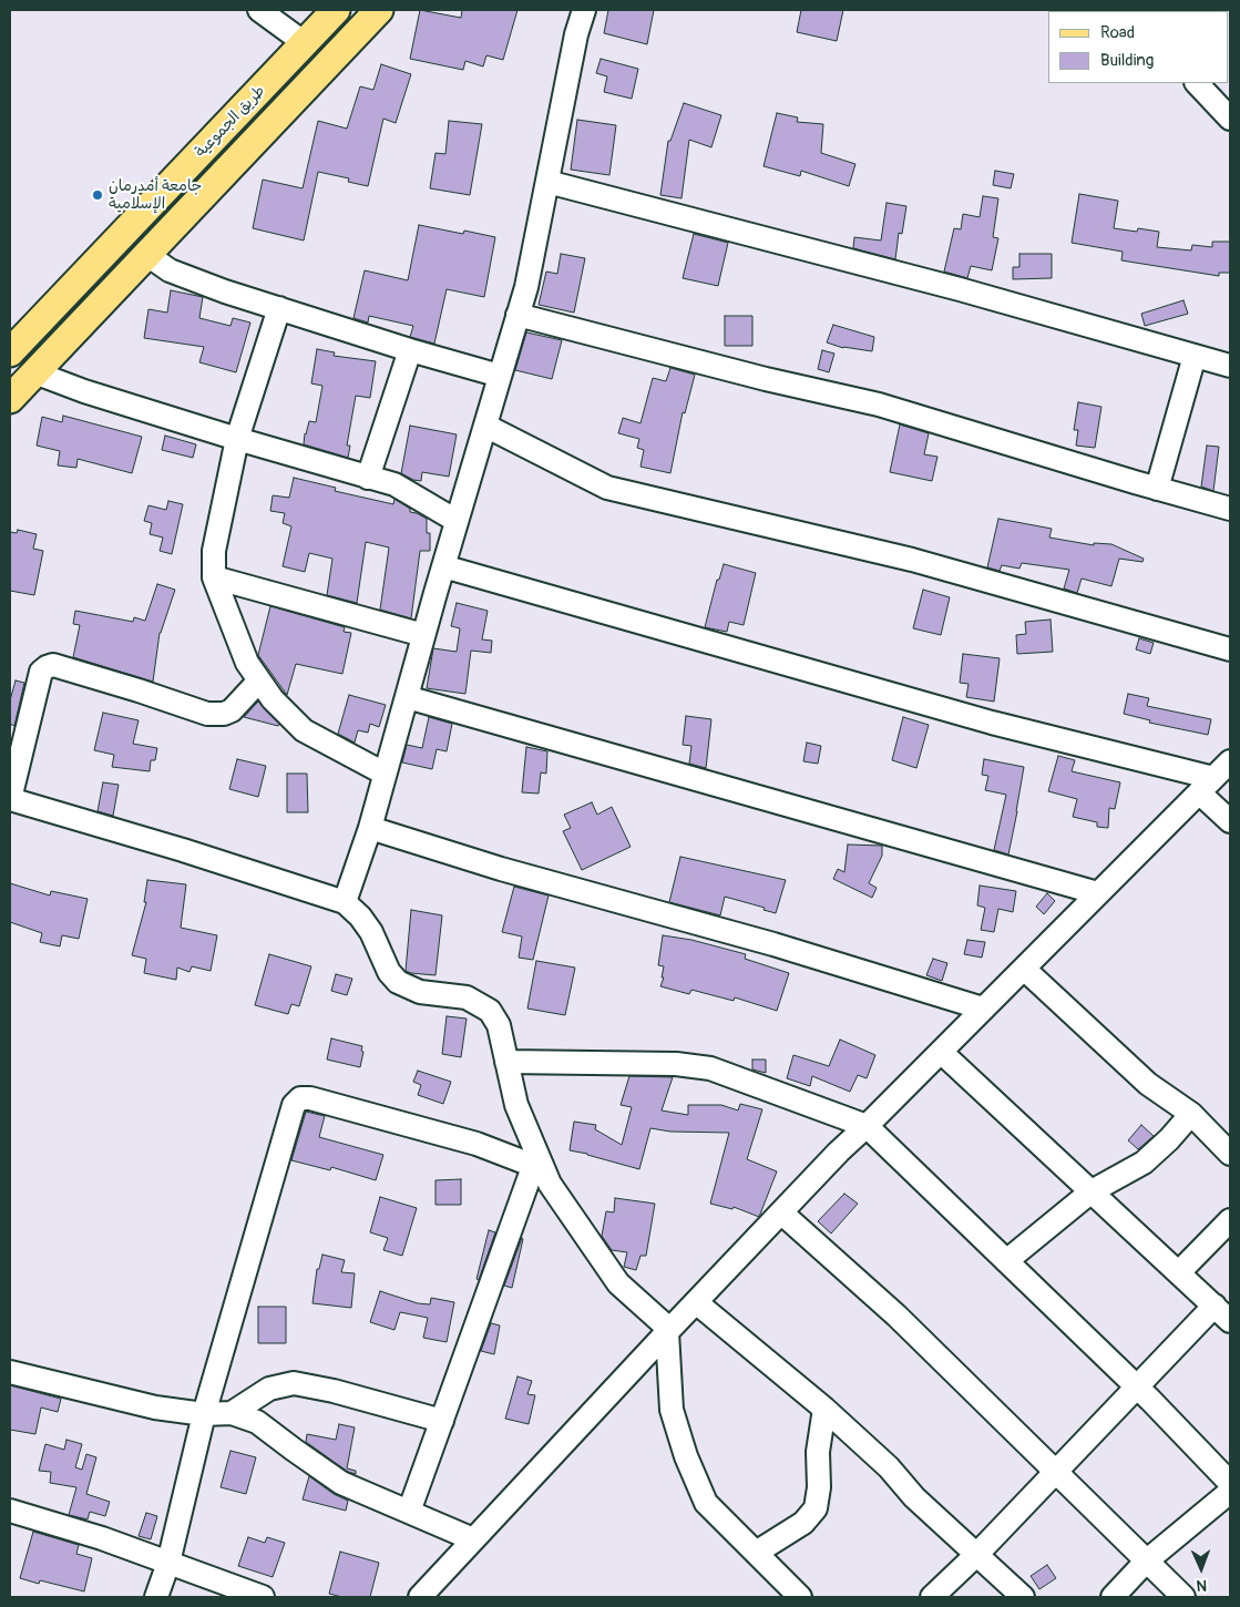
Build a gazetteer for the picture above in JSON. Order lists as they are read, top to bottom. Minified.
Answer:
{"streets":{"main road":["طريق الجموعية"]},"places":["جامعة أمدرمان الإسلامية"],"legend":["Road","Building"],"north":"bottom"}
